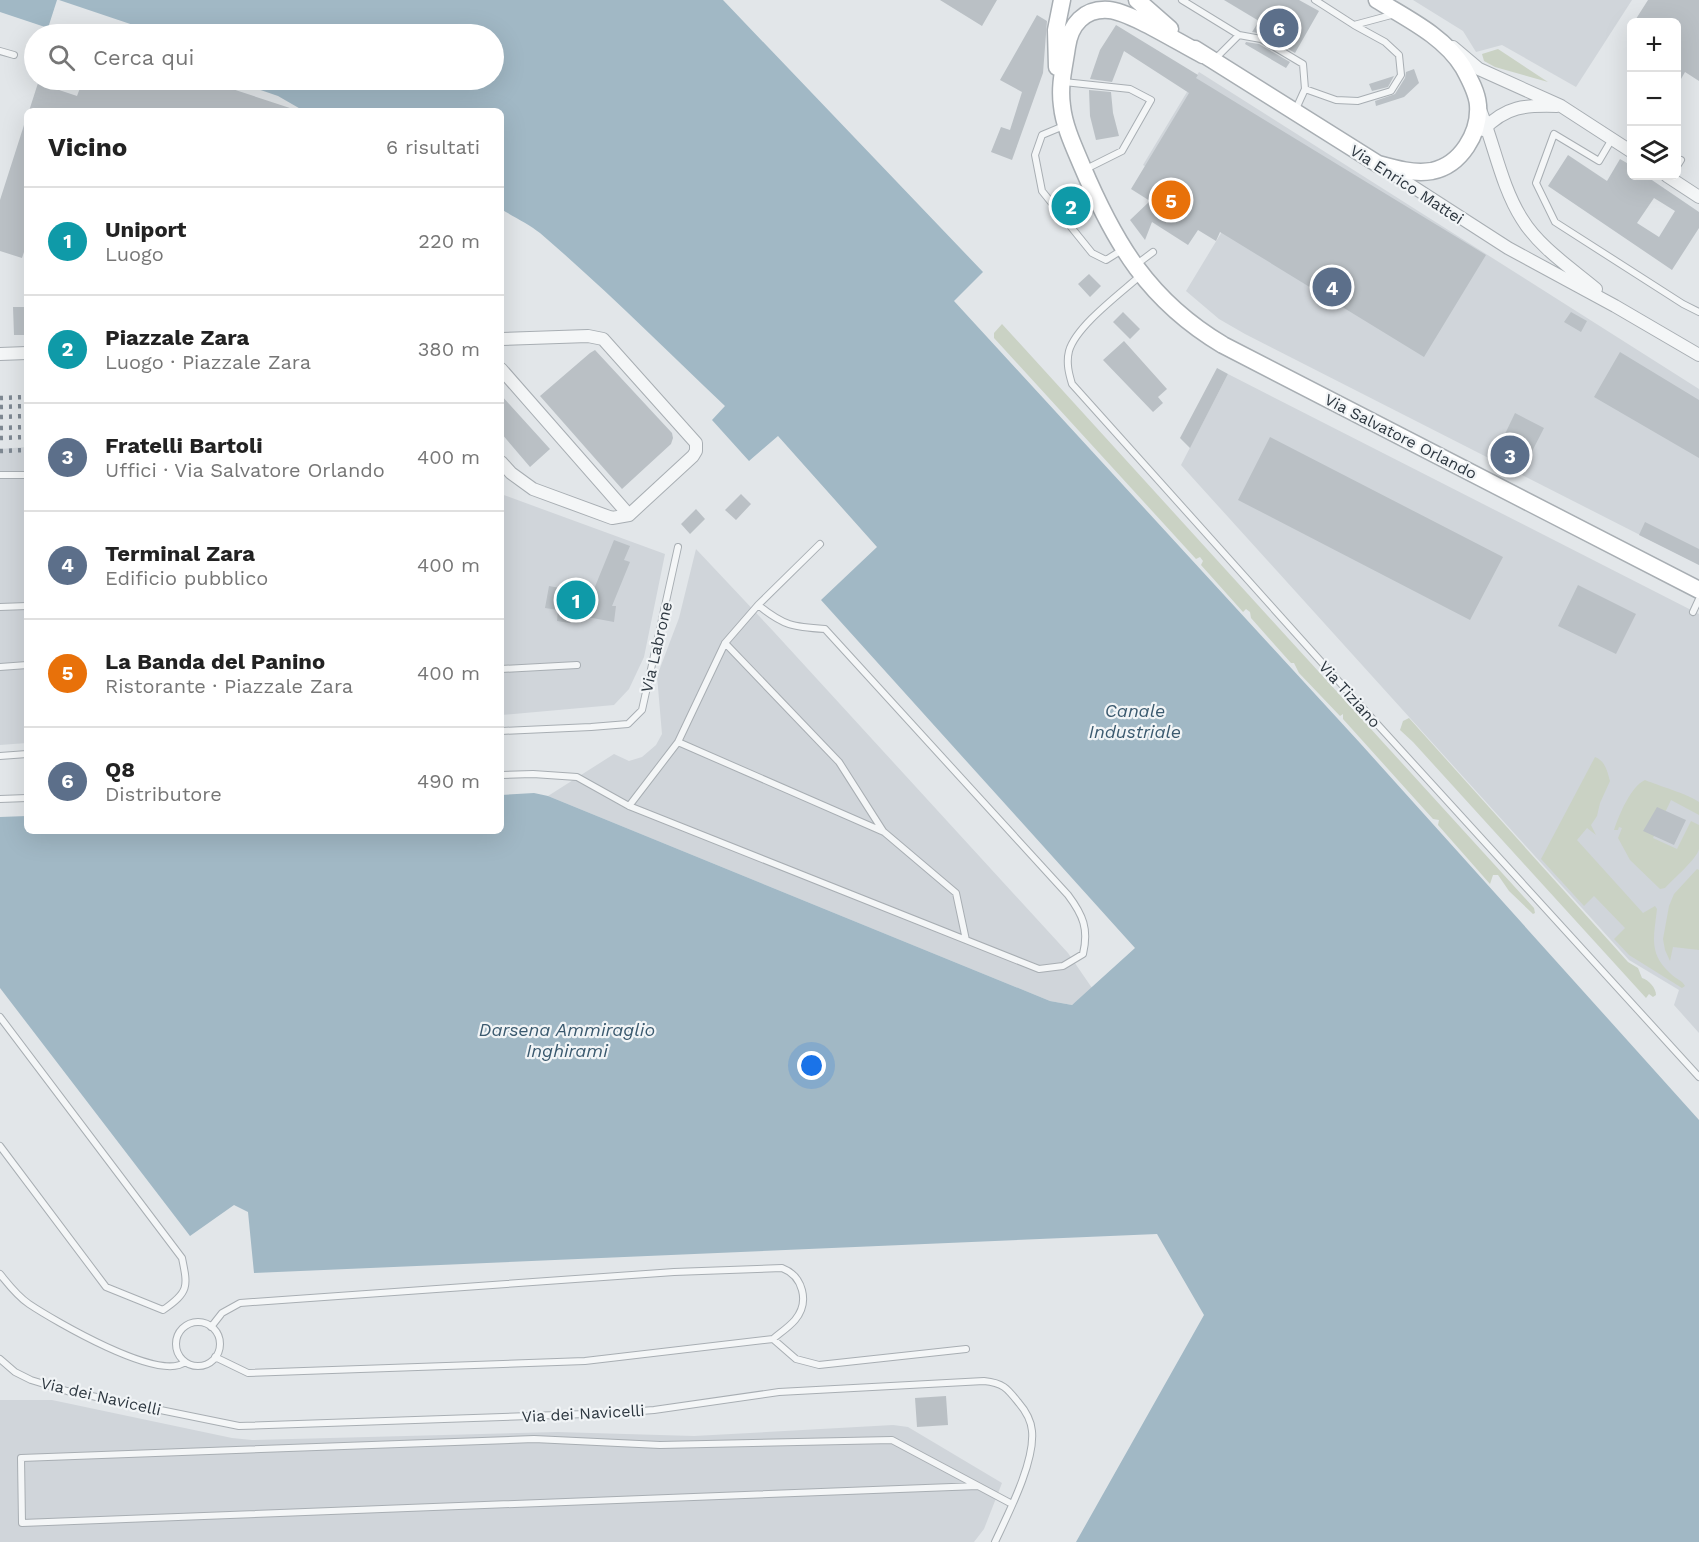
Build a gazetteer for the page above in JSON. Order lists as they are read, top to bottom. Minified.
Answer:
{"streets":{"main road":["Via Enrico Mattei","Via Salvatore Orlando"],"lane":["Via Labrone","Via Tiziano","Via dei Navicelli"]},"crossings":[["Via Enrico Mattei","Via Salvatore Orlando"],["Via Salvatore Orlando","Via Tiziano"]],"water":["Canale Industriale","Darsena Ammiraglio Inghirami"],"page":{"pins":["6","5","2","4","3","1"],"map_buttons":["+","−"],"search":"Cerca qui","heading":["Vicino","6 risultati"],"list":[{"mark":"1","name":"Uniport","note":"Luogo","value":"220 m"},{"mark":"2","name":"Piazzale Zara","note":"Luogo · Piazzale Zara","value":"380 m"},{"mark":"3","name":"Fratelli Bartoli","note":"Uffici · Via Salvatore Orlando","value":"400 m"},{"mark":"4","name":"Terminal Zara","note":"Edificio pubblico","value":"400 m"},{"mark":"5","name":"La Banda del Panino","note":"Ristorante · Piazzale Zara","value":"400 m"},{"mark":"6","name":"Q8","note":"Distributore","value":"490 m"}]}}
